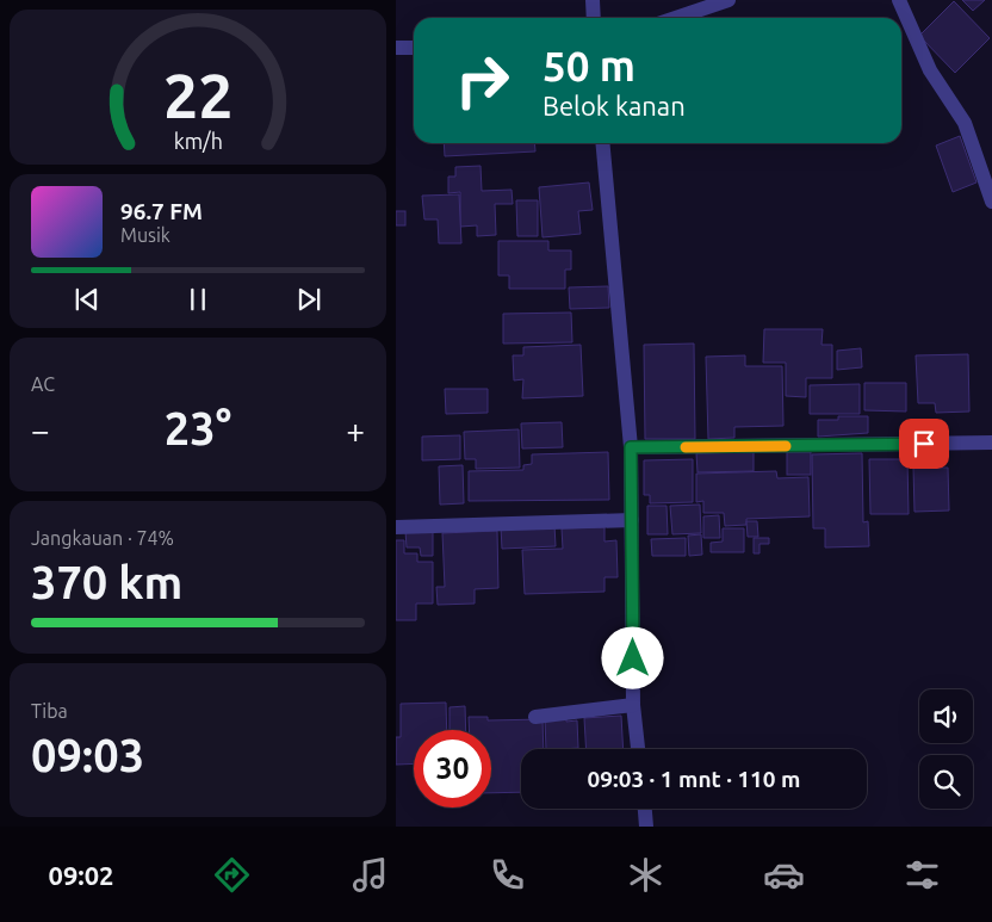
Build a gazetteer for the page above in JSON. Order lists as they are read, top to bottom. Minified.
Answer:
{"page":{"turn":["50 m","Belok kanan"],"song":["96.7 FM","Musik"],"tile":["AC",["Jangkauan · 74%","370 km"],["Tiba","09:03"]],"heat":["−","23°","+"],"limit":"30","trip":"09:03 · 1 mnt · 110 m","tabs":"09:02","gauge":["22","km/h"]}}
